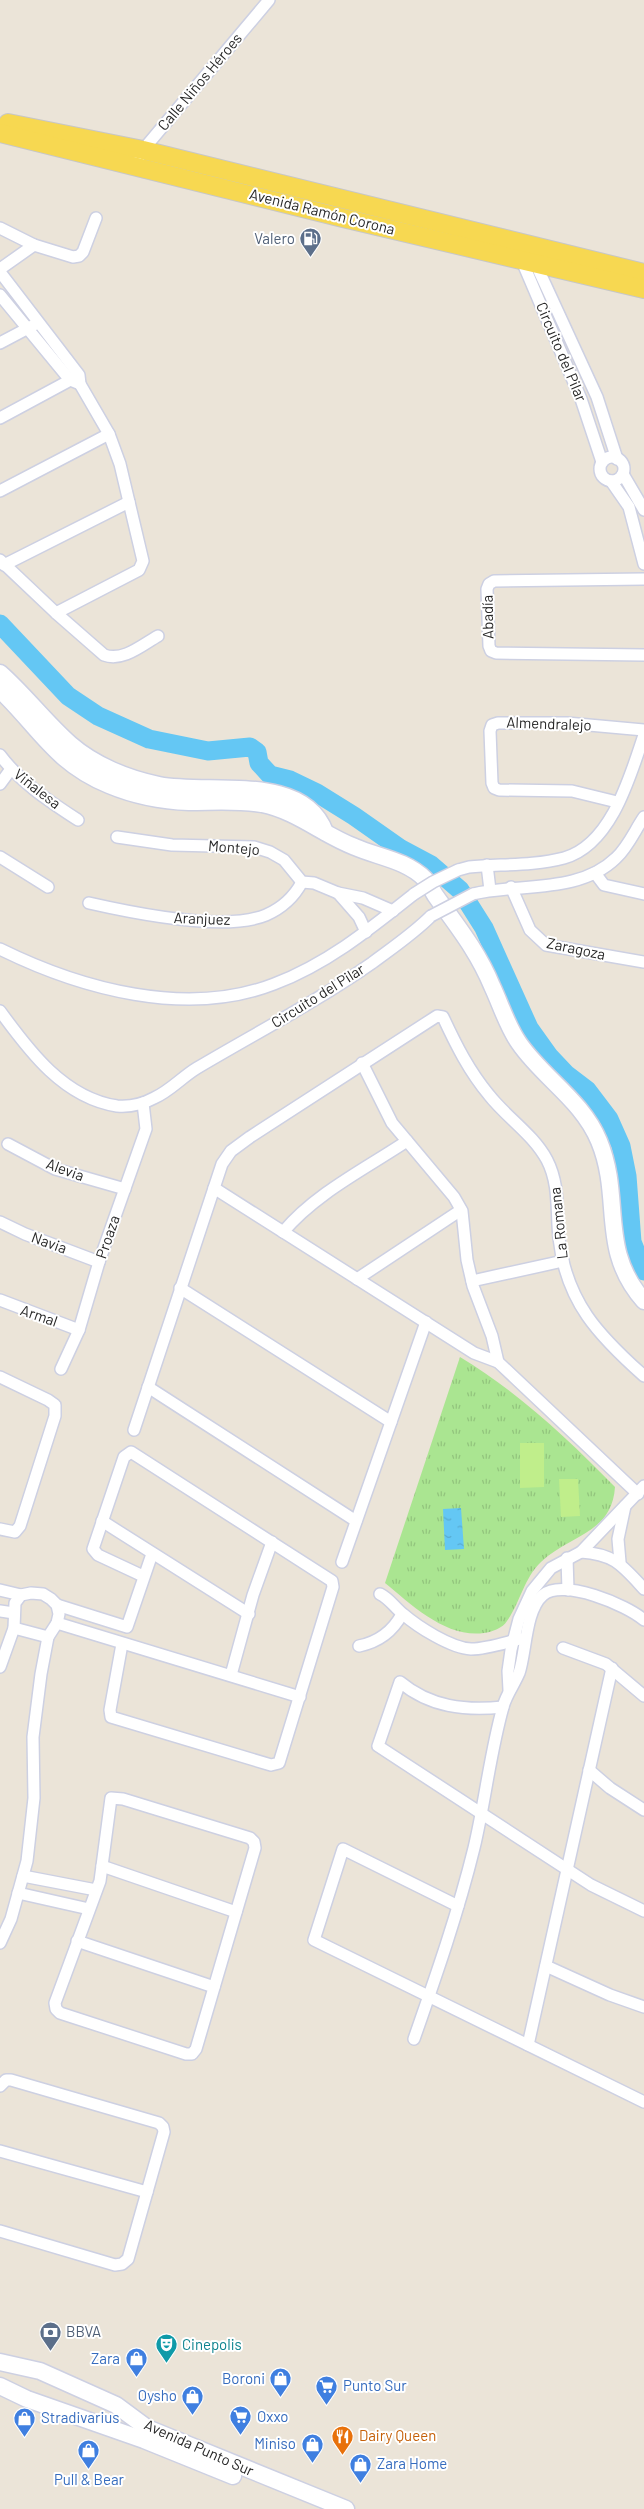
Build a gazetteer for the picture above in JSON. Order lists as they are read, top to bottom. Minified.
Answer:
{"streets":{"main road":["Avenida Ramón Corona"],"street":["Calle Niños Héroes","Circuito del Pilar","Abadía","Almendralejo","Viñalesa","Montejo","Aranjuez","Zaragoza","Alevia","La Romana","Proaza","Navia","Armal","Avenida Punto Sur"]},"crossings":[["Calle Niños Héroes","Avenida Ramón Corona"],["Avenida Ramón Corona","Circuito del Pilar"],["Circuito del Pilar","Almendralejo"],["Circuito del Pilar","Zaragoza"],["Circuito del Pilar","Proaza"],["Montejo","Aranjuez"],["Alevia","Proaza"],["Proaza","Navia"],["Proaza","Armal"]],"places":{"fuel station":["Valero"],"bank":["BBVA"],"theatre":["Cinepolis"],"shop":["Zara","Boroni","Oysho","Stradivarius","Miniso","Pull & Bear","Zara Home"],"supermarket":["Punto Sur","Oxxo"],"restaurant":["Dairy Queen"]}}
